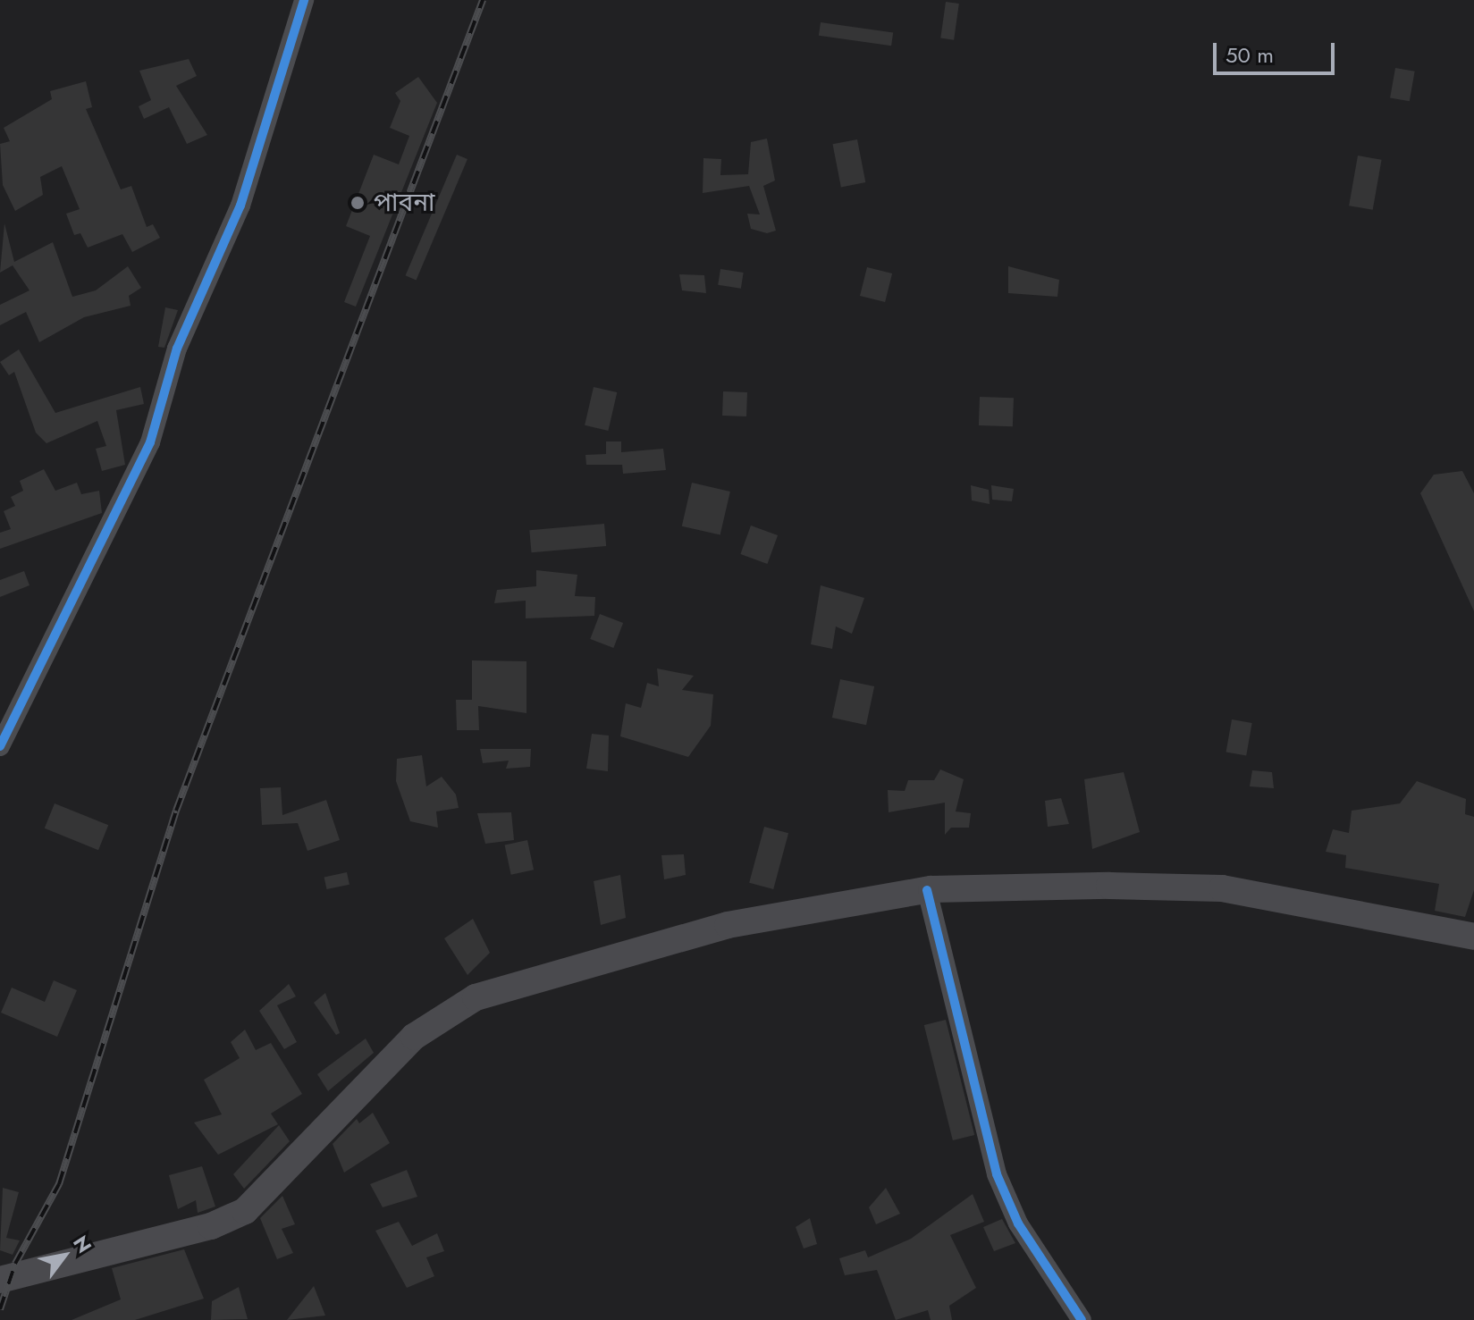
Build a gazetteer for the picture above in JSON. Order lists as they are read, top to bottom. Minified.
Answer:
{"places":["পাবনা"],"scale_bar":"50 m","north":"top right"}
